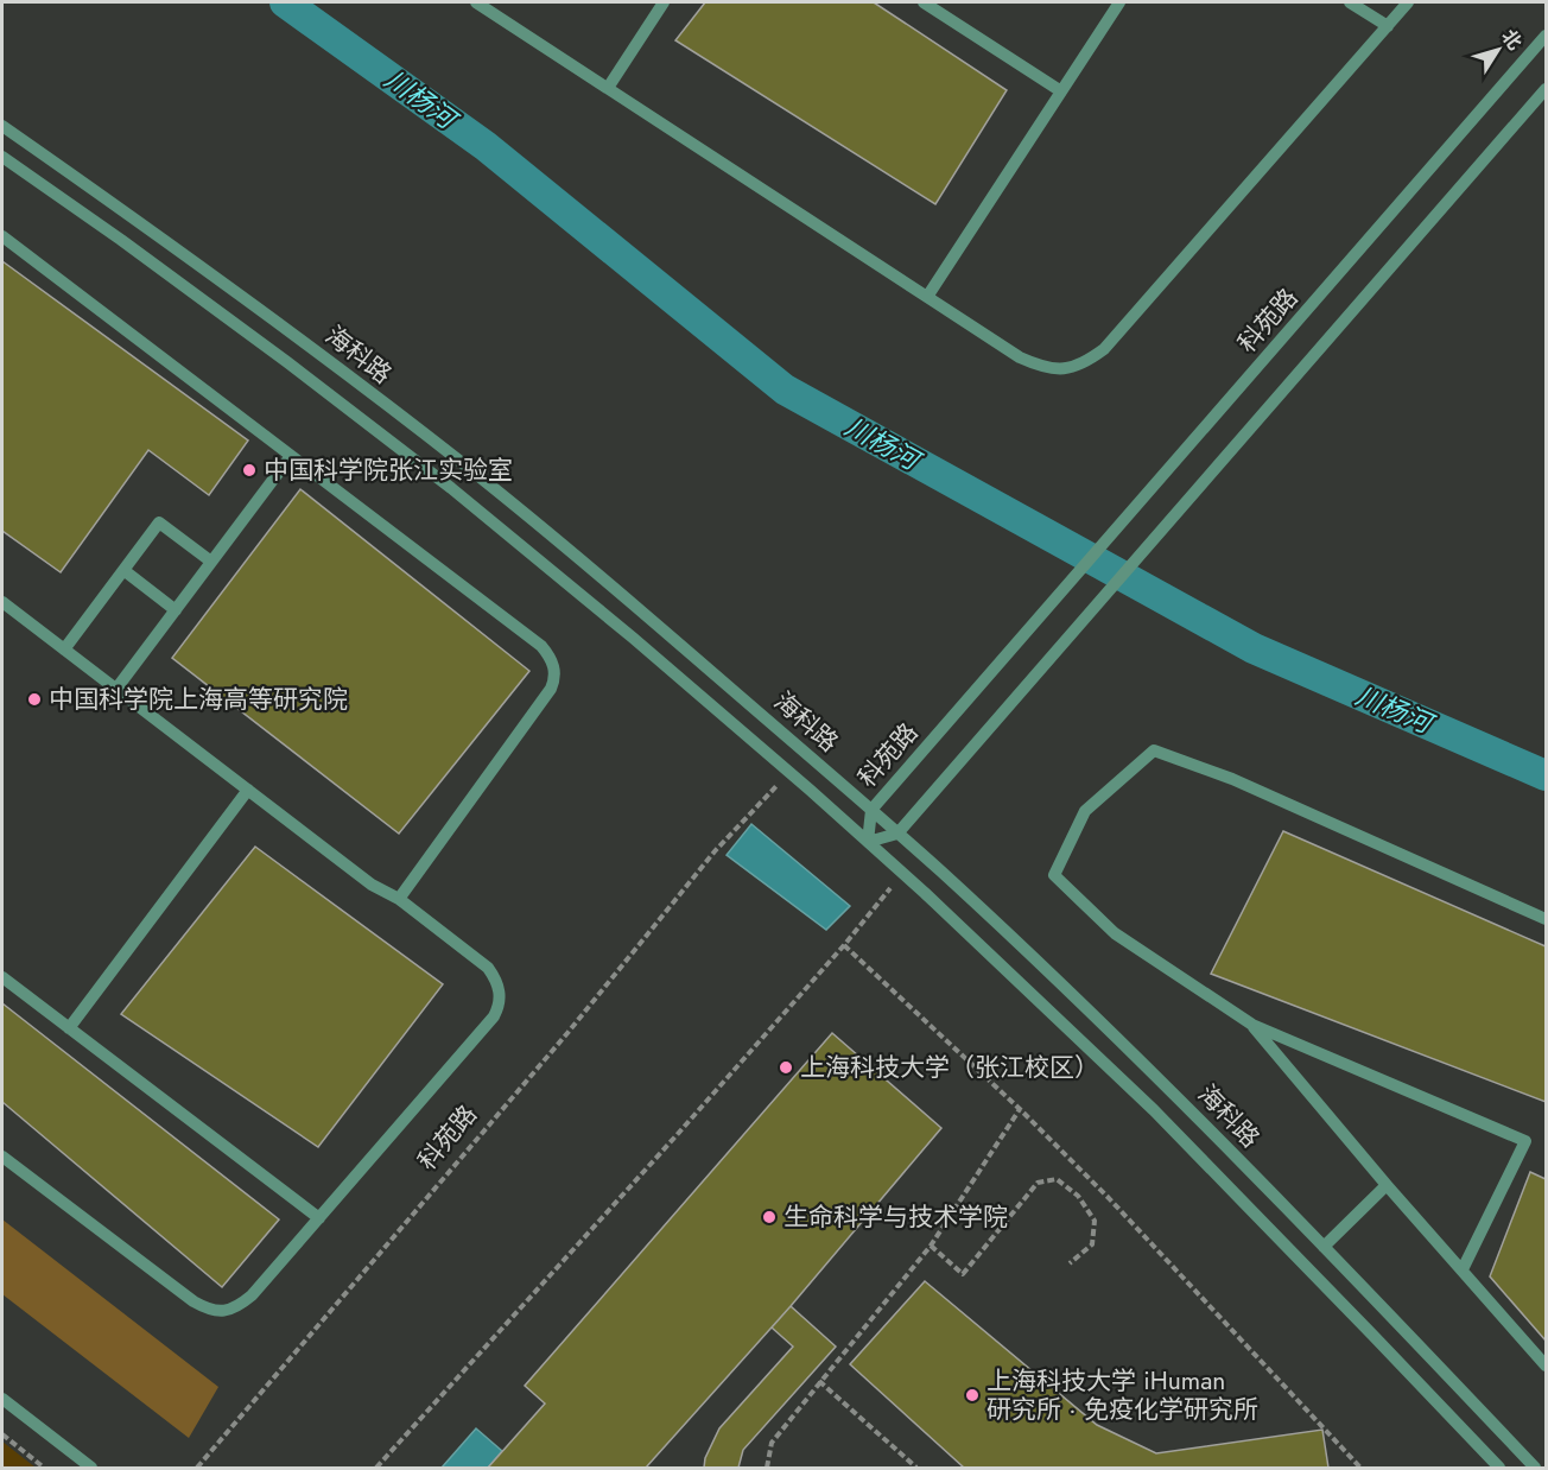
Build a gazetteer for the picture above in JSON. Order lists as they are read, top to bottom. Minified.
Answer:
{"streets":{"street":["科苑路","海科路"]},"crossings":[["科苑路","海科路"]],"water":["川杨河"],"places":["中国科学院张江实验室","中国科学院上海高等研究院","上海科技大学（张江校区）","生命科学与技术学院","上海科技大学 iHuman 研究所 · 免疫化学研究所"],"north":"top right"}
